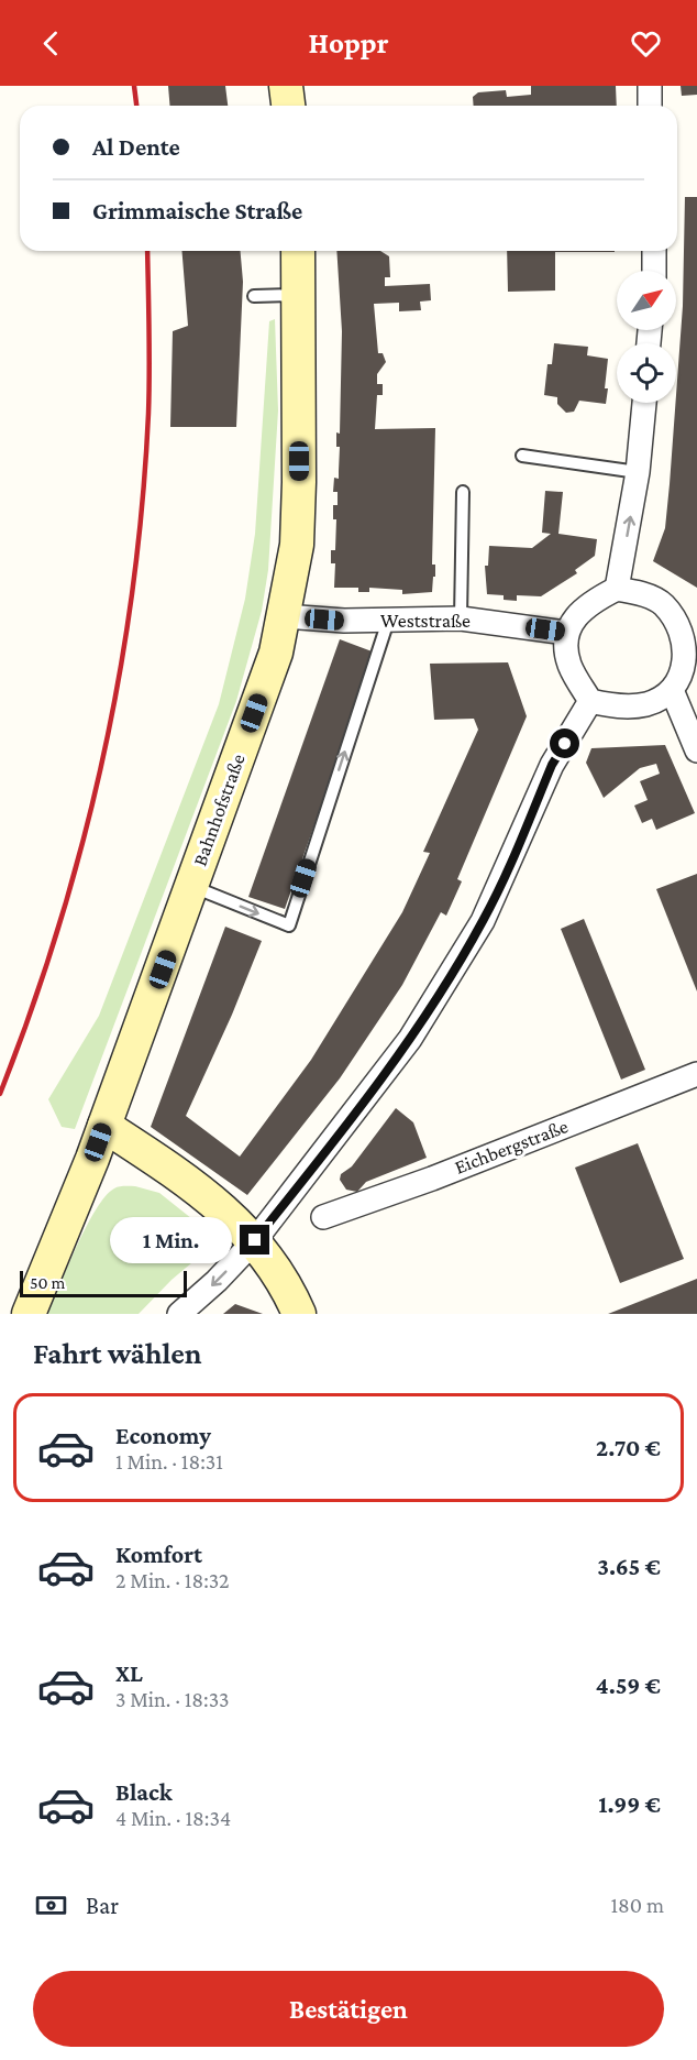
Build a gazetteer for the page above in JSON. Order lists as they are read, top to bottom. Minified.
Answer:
{"streets":{"main road":["Bahnhofstraße"],"street":["Weststraße","Eichbergstraße"]},"crossings":[["Weststraße","Bahnhofstraße"]],"scale_bar":"50 m","north":"top right","page":{"header":"Hoppr","banner":["Al Dente","Grimmaische Straße"],"bubble":"1 Min.","scale":"50 m","heading":"Fahrt wählen","list":[{"name":"Economy","note":"1 Min. · 18:31","value":"2.70 €"},{"name":"Komfort","note":"2 Min. · 18:32","value":"3.65 €"},{"name":"XL","note":"3 Min. · 18:33","value":"4.59 €"},{"name":"Black","note":"4 Min. · 18:34","value":"1.99 €"}],"pay":["Bar","180 m"],"buttons":"Bestätigen"}}
